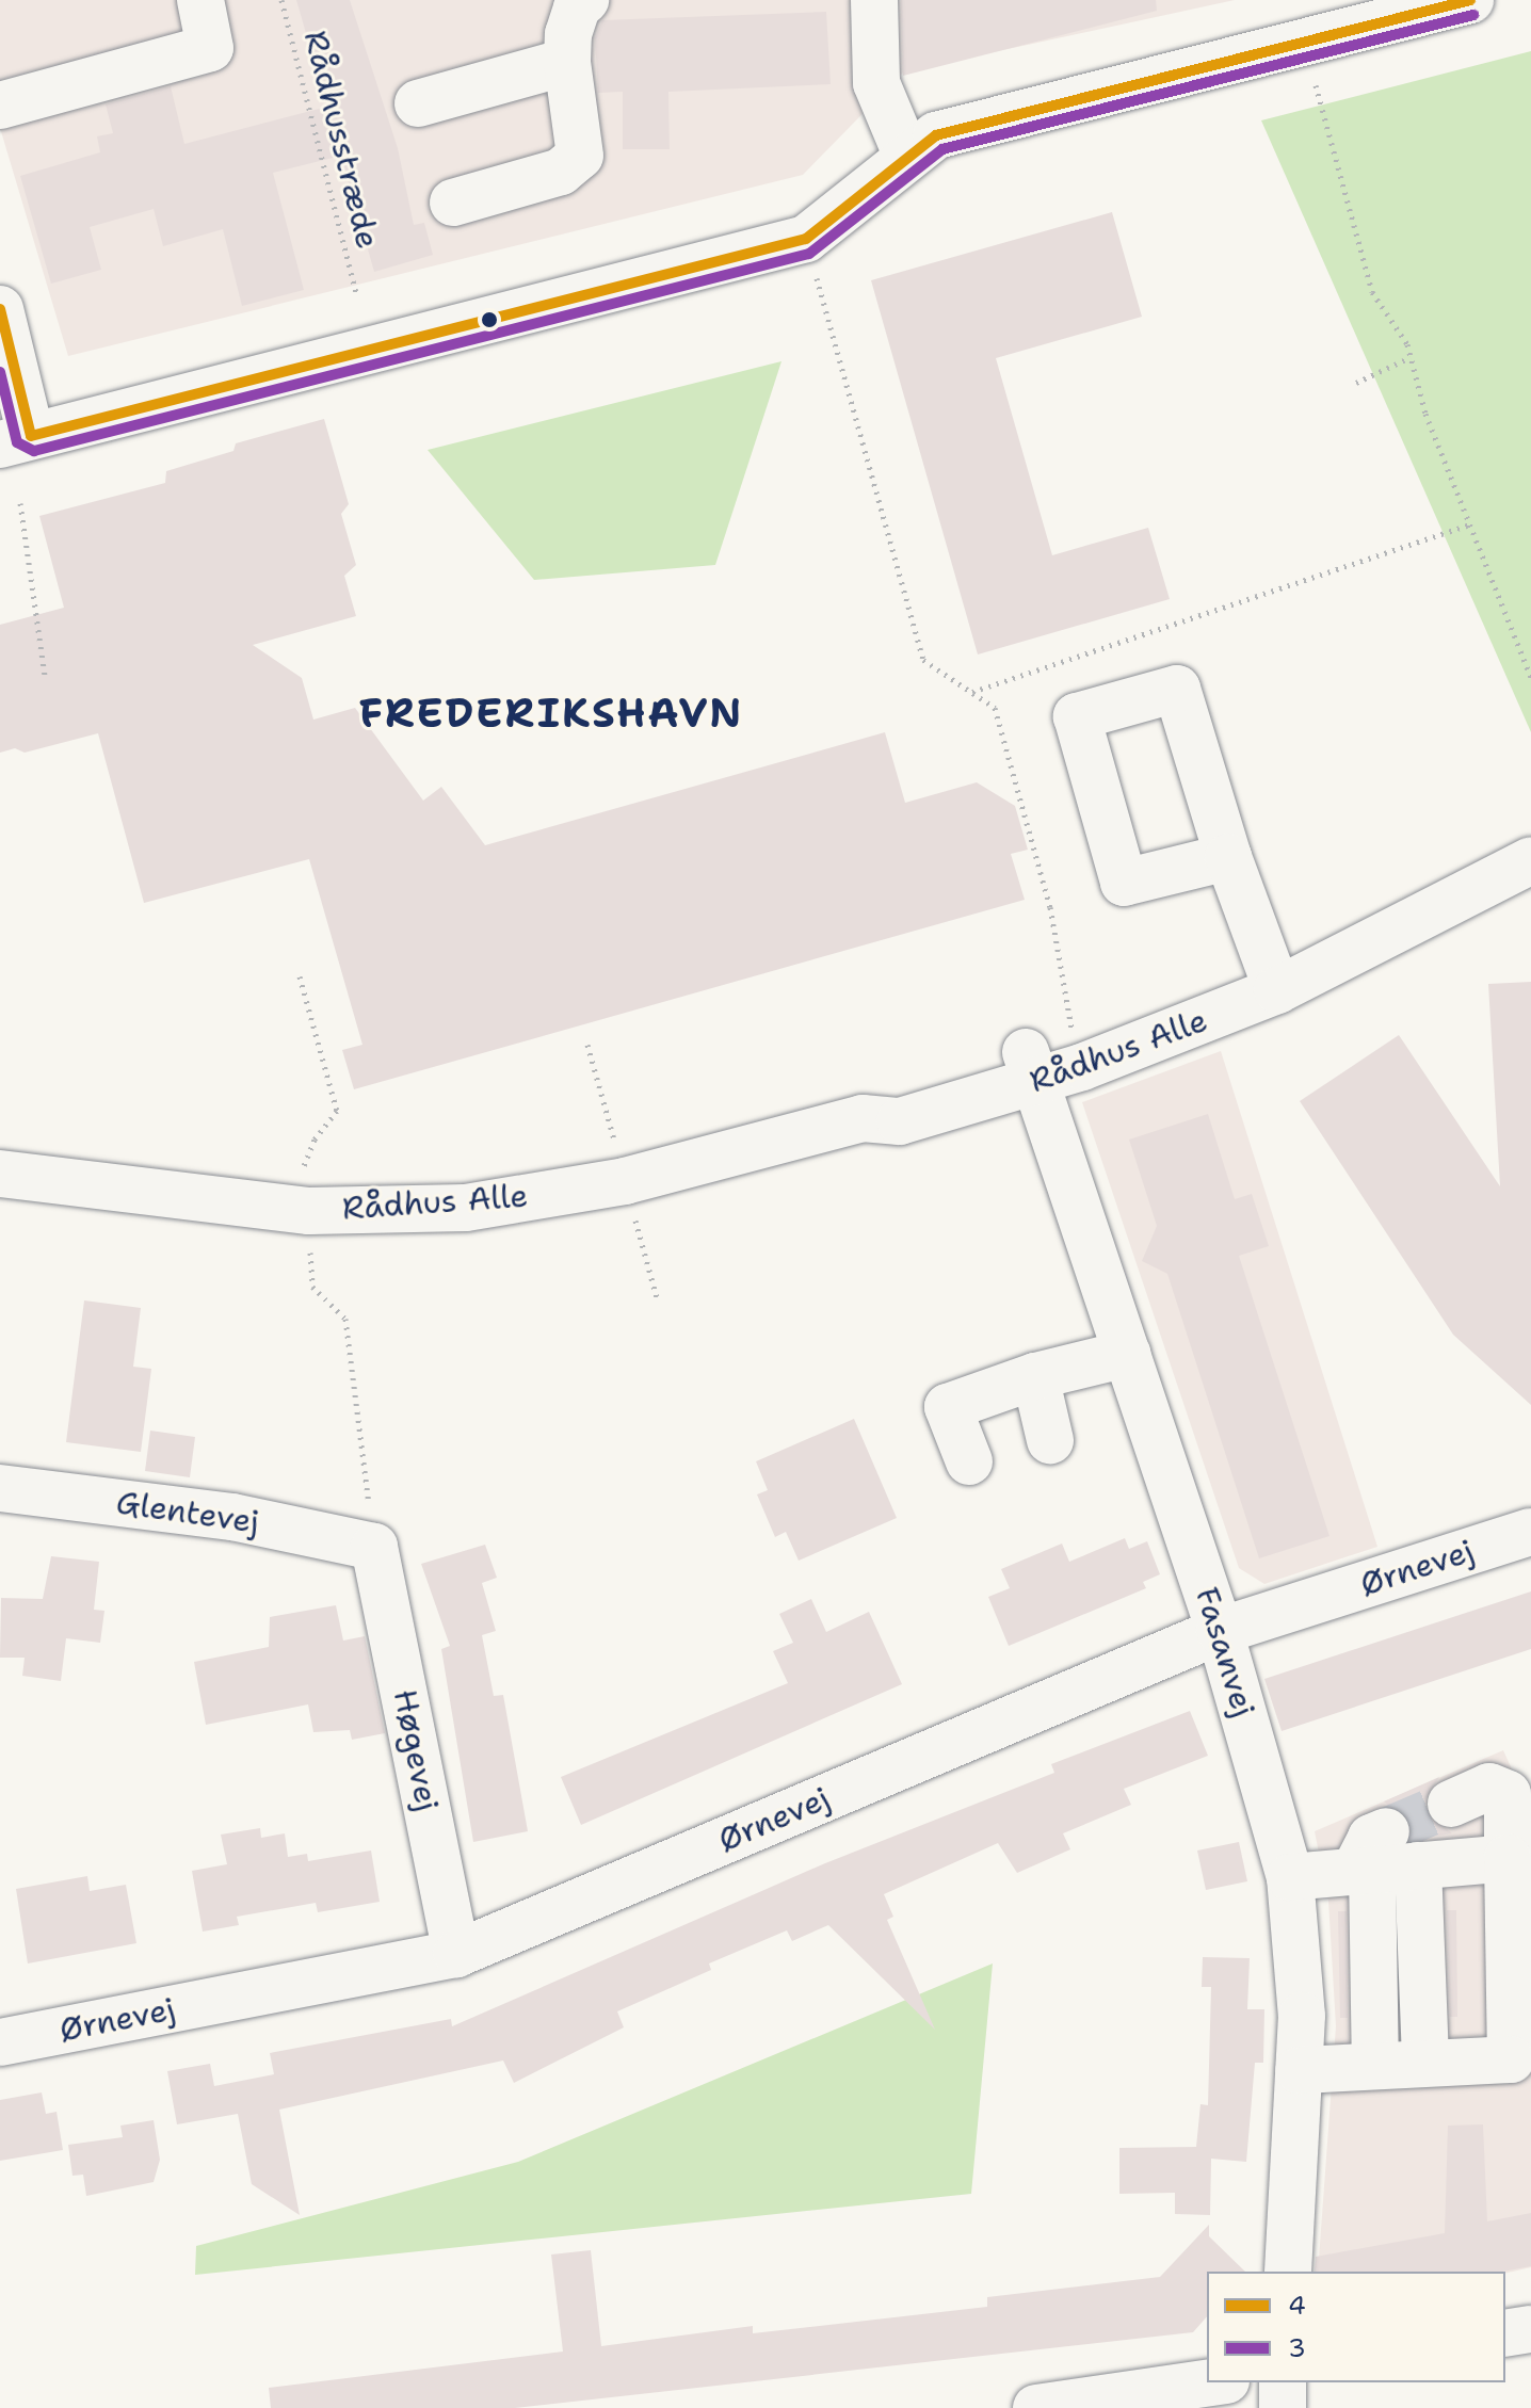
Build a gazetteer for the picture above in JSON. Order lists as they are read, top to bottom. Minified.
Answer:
{"streets":{"street":["Rådhus Alle","Glentevej","Ørnevej","Fasanvej","Høgevej"],"path":["Rådhusstræde"]},"crossings":[["Rådhus Alle","Fasanvej"],["Glentevej","Høgevej"],["Ørnevej","Fasanvej"],["Ørnevej","Høgevej"]],"districts":["FREDERIKSHAVN"],"lines":["transit line 4","transit line 3"],"legend":["4","3"]}
